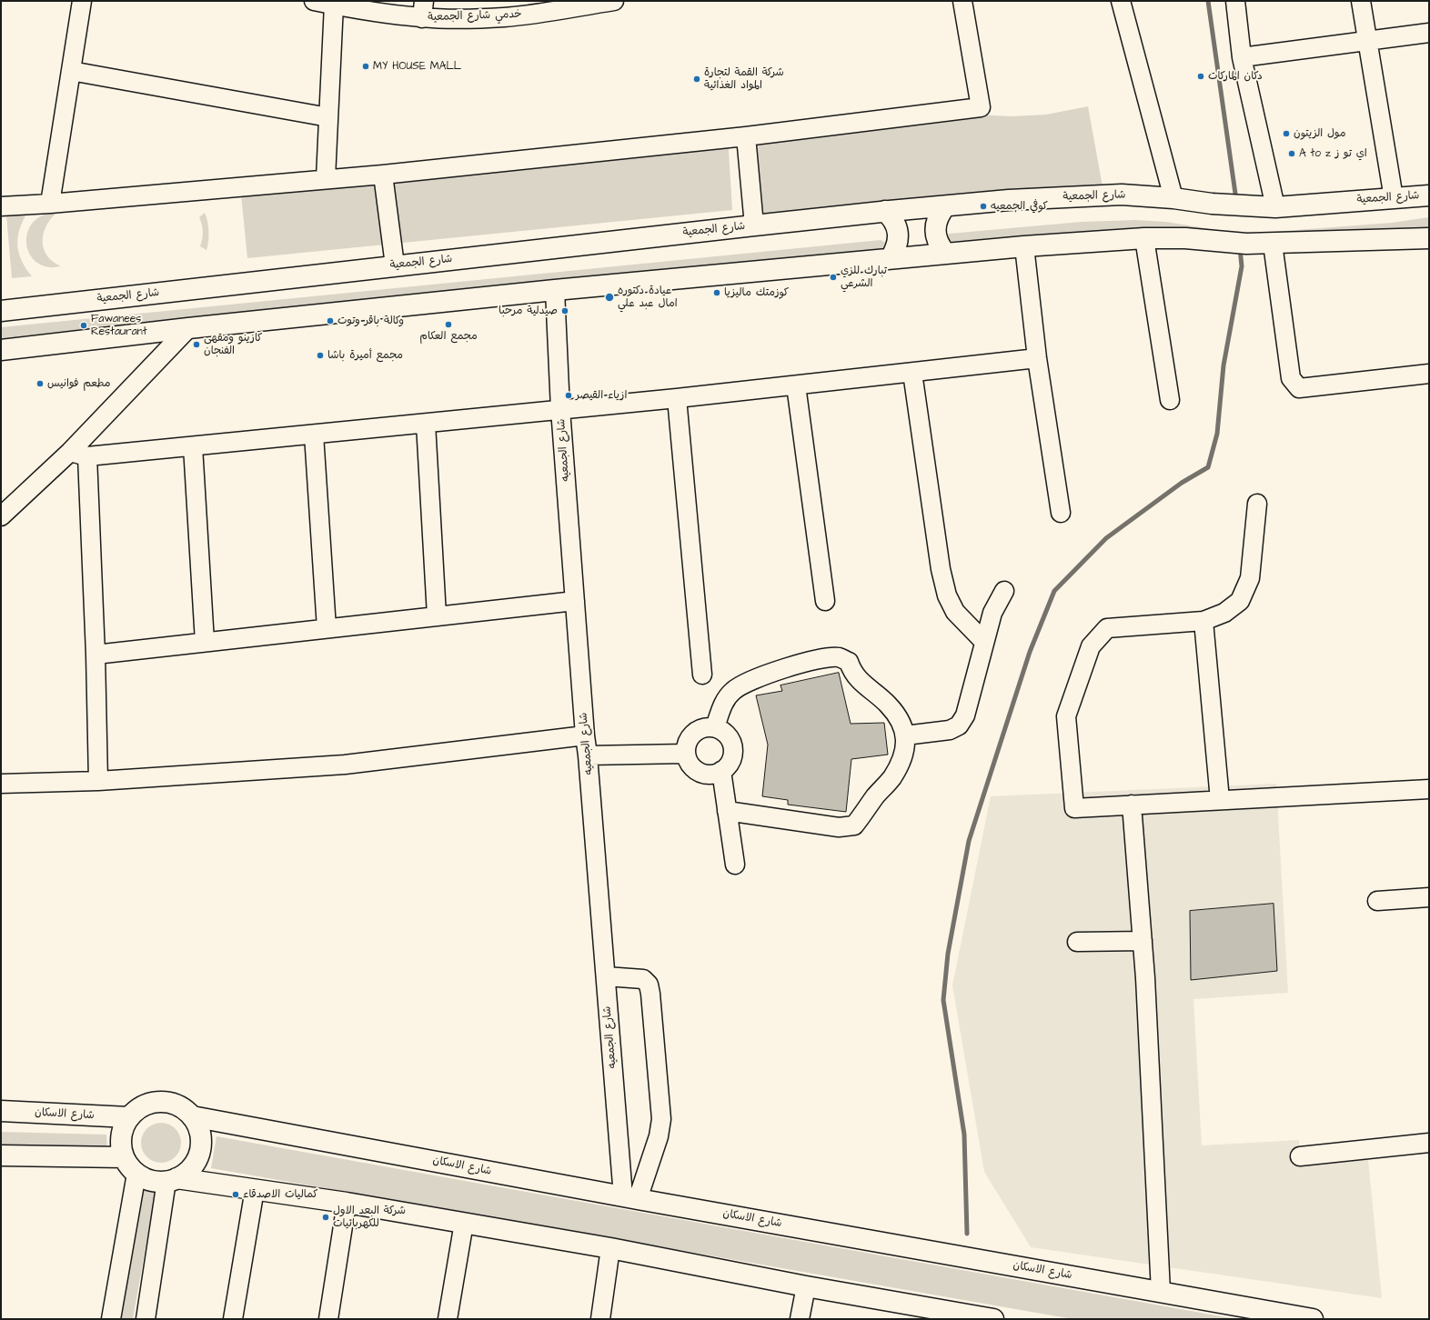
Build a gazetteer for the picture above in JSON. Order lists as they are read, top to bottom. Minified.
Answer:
{"streets":{"main road":["شارع الجمعية","شارع الاسكان"],"street":["خدمي شارع الجمعية","شارع الجمعيه"]},"crossings":[["شارع الجمعيه","شارع الاسكان"]],"places":["MY HOUSE MALL","دكان الماركات","شركة القمة لتجارة المواد الغذائية","مول الزيتون","A to z اي تو ز","كوفي الجمعيه","تبارك للزي الشرعي","كوزمتك ماليزيا","عيادة دكتوره امال عبد علي","صيدلية مرحبا","وكالة باقر وتوت","مجمع العكام","Fawanees Restaurant","كازينو ومقهى الفنجان","مجمع أميرة باشا","مطعم فوانيس","ازياء القيصر","كماليات الاصدقاء","شركة البعد الاول للكهربائيات"]}
